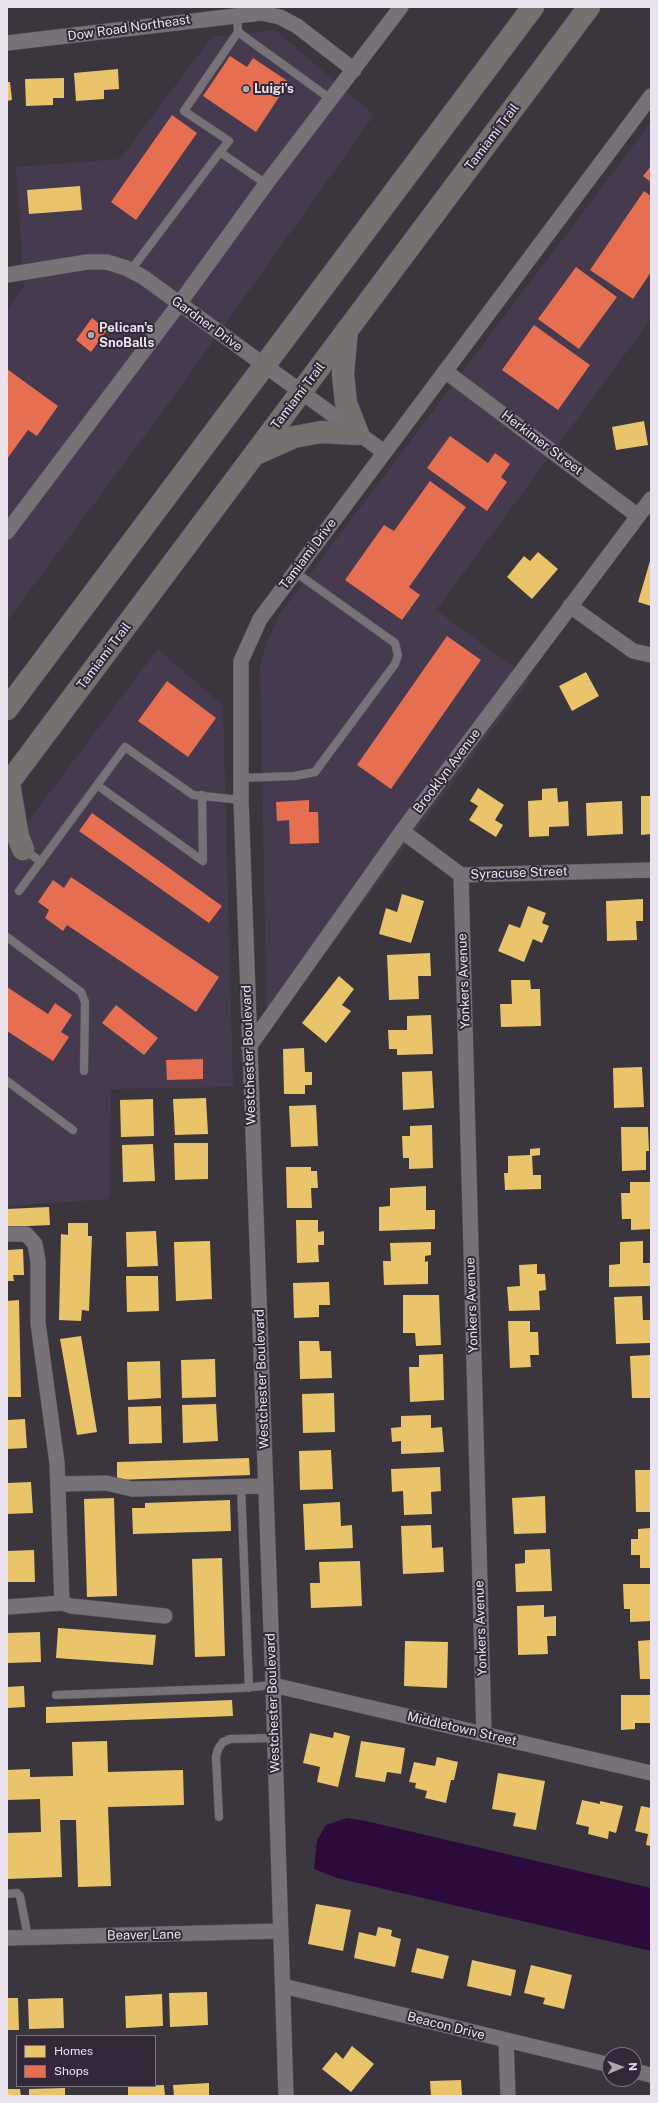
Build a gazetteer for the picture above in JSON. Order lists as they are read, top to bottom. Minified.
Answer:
{"streets":{"main road":["Tamiami Trail"],"street":["Dow Road Northeast","Gardner Drive","Herkimer Street","Tamiami Drive","Brooklyn Avenue","Syracuse Street","Yonkers Avenue","Westchester Boulevard","Middletown Street","Beaver Lane","Beacon Drive"]},"crossings":[["Tamiami Trail","Gardner Drive"],["Gardner Drive","Tamiami Drive"],["Herkimer Street","Brooklyn Avenue"],["Tamiami Drive","Westchester Boulevard"],["Brooklyn Avenue","Syracuse Street"],["Brooklyn Avenue","Westchester Boulevard"],["Syracuse Street","Yonkers Avenue"],["Yonkers Avenue","Middletown Street"],["Westchester Boulevard","Middletown Street"],["Westchester Boulevard","Beaver Lane"],["Westchester Boulevard","Beacon Drive"]],"places":["Luigi's","Pelican's SnoBalls"],"legend":["Homes","Shops"],"north":"right"}
